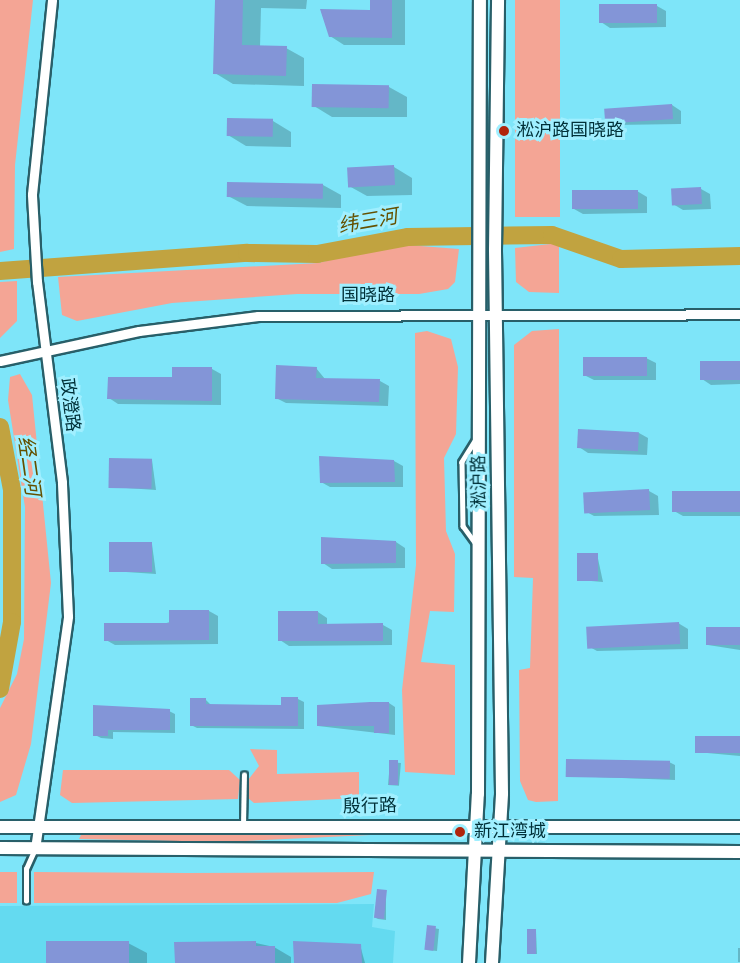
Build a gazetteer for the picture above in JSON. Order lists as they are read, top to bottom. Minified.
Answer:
{"streets":{"main road":["淞沪路","殷行路"],"street":["国晓路","政澄路"]},"crossings":[["国晓路","政澄路"],["国晓路","淞沪路"],["政澄路","殷行路"],["淞沪路","殷行路"]],"water":["纬三河","经二河"],"places":["淞沪路国晓路","新江湾城"]}
